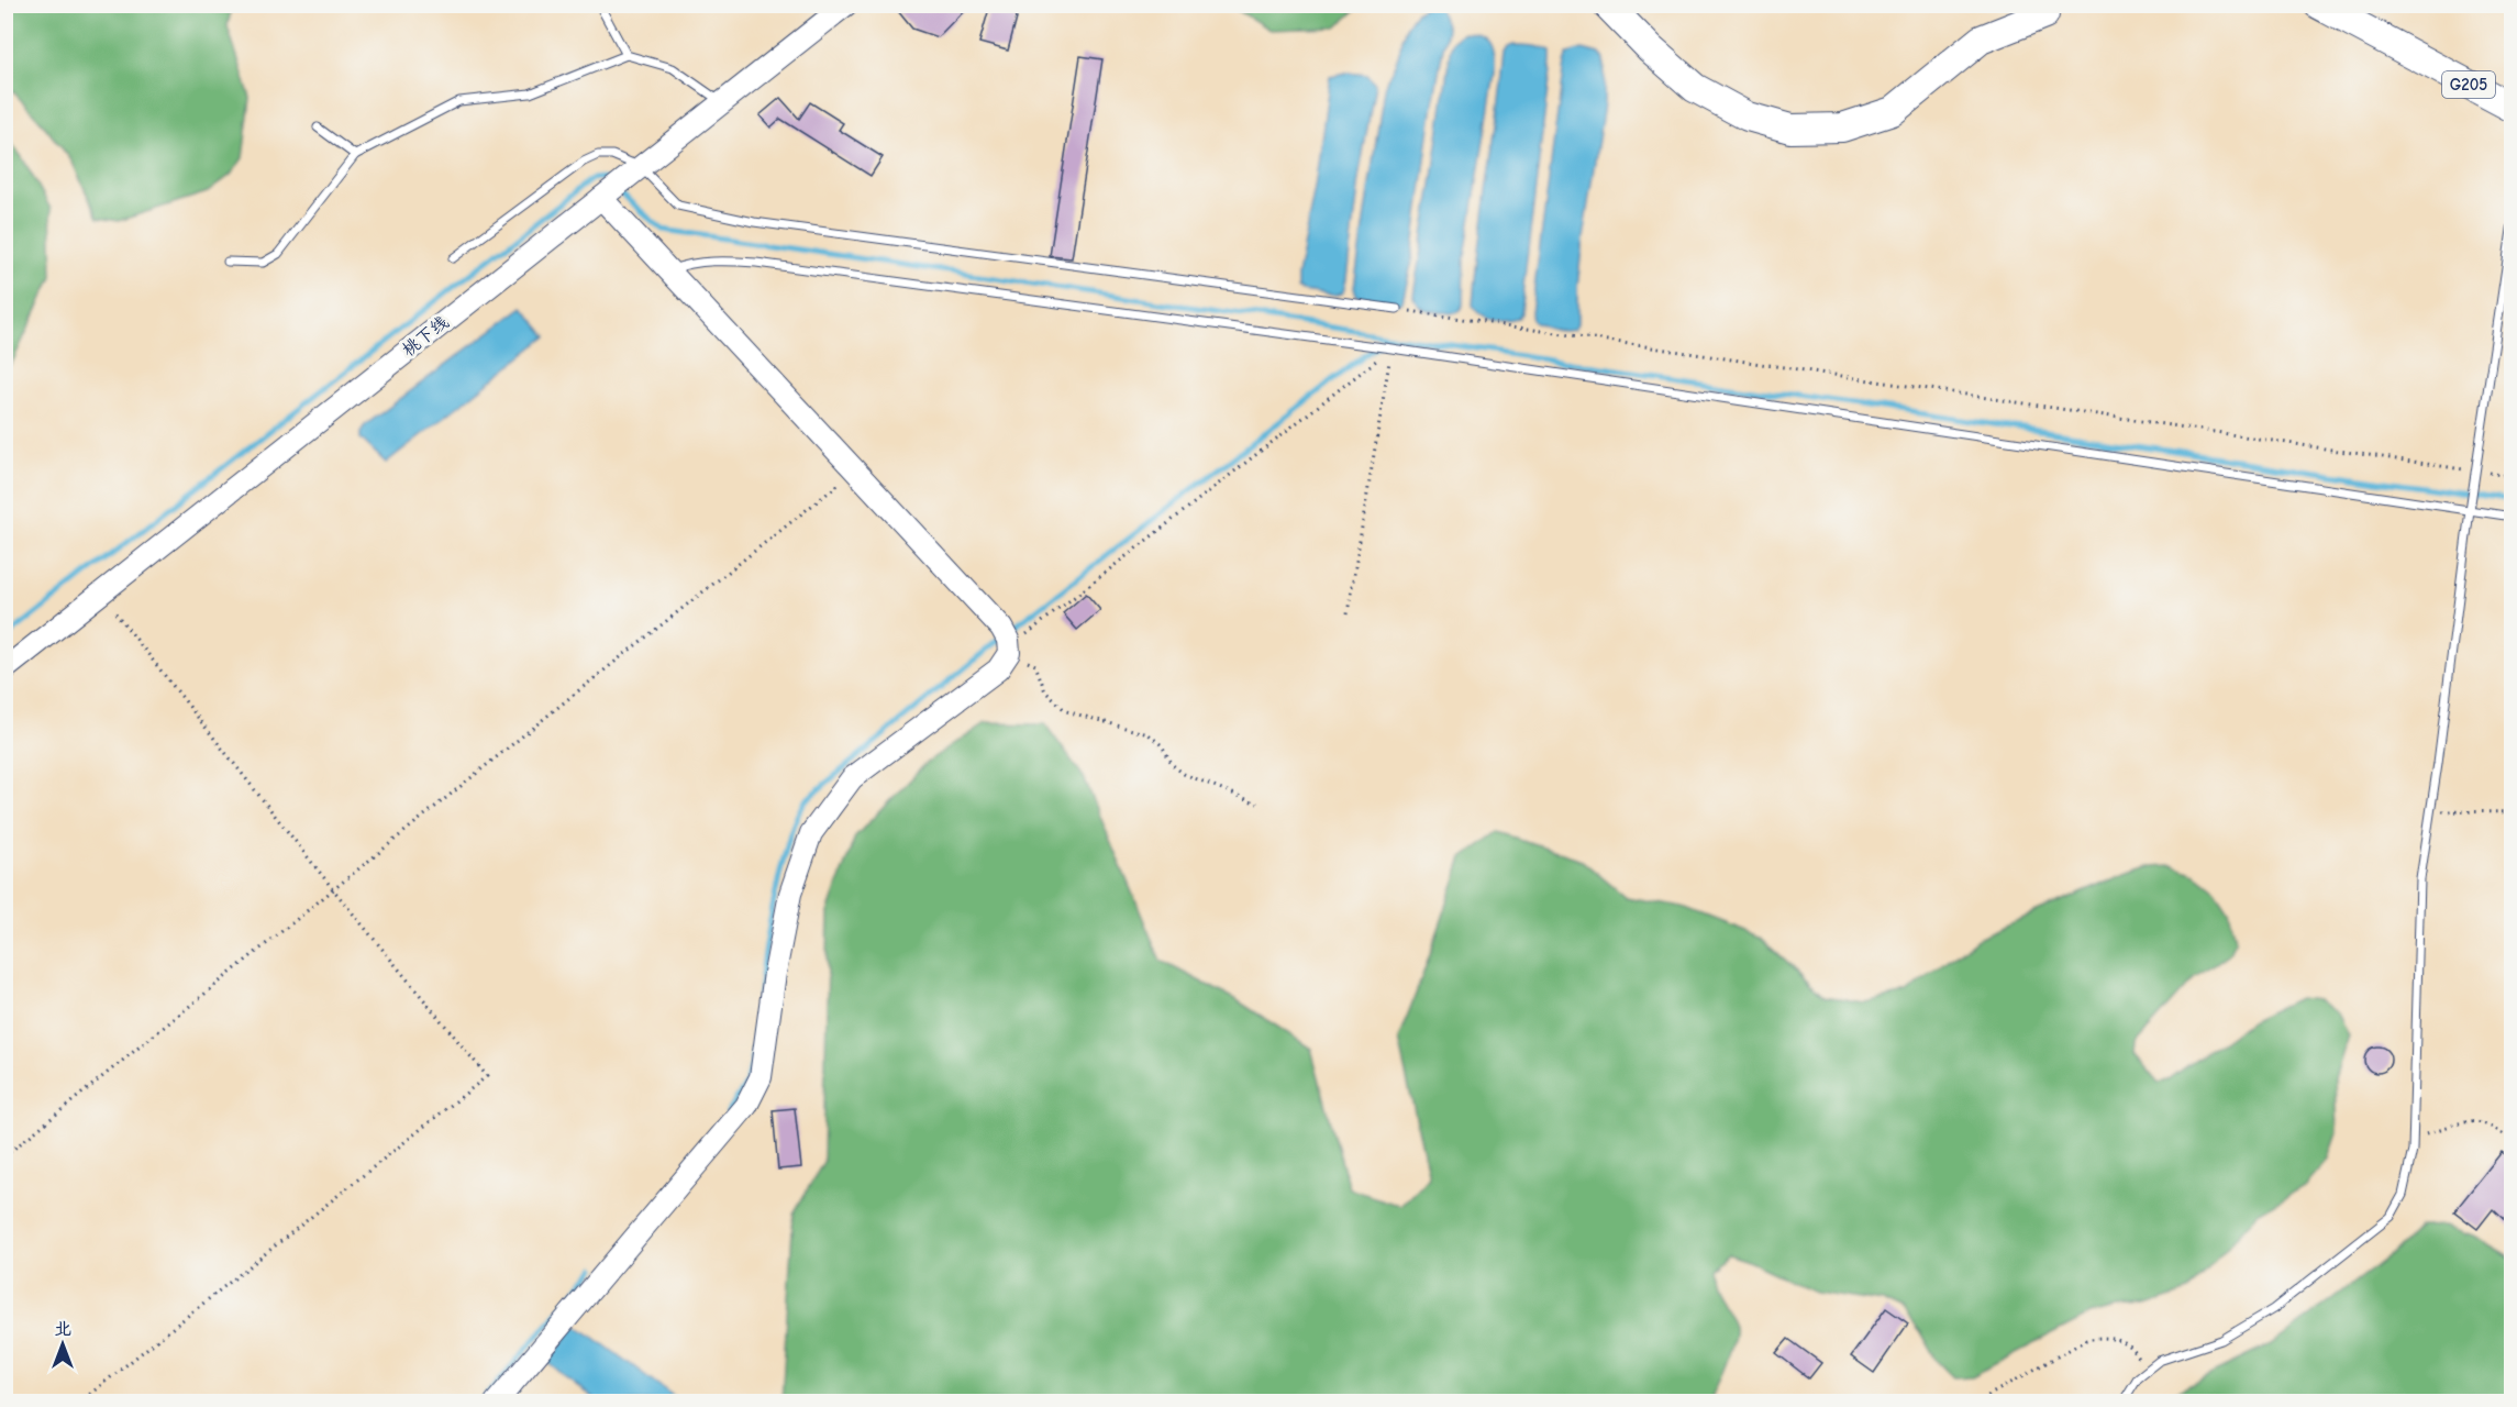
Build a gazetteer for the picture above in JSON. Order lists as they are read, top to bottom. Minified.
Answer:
{"streets":{"highway":["G205"],"street":["桃下线"]},"north":"top"}
